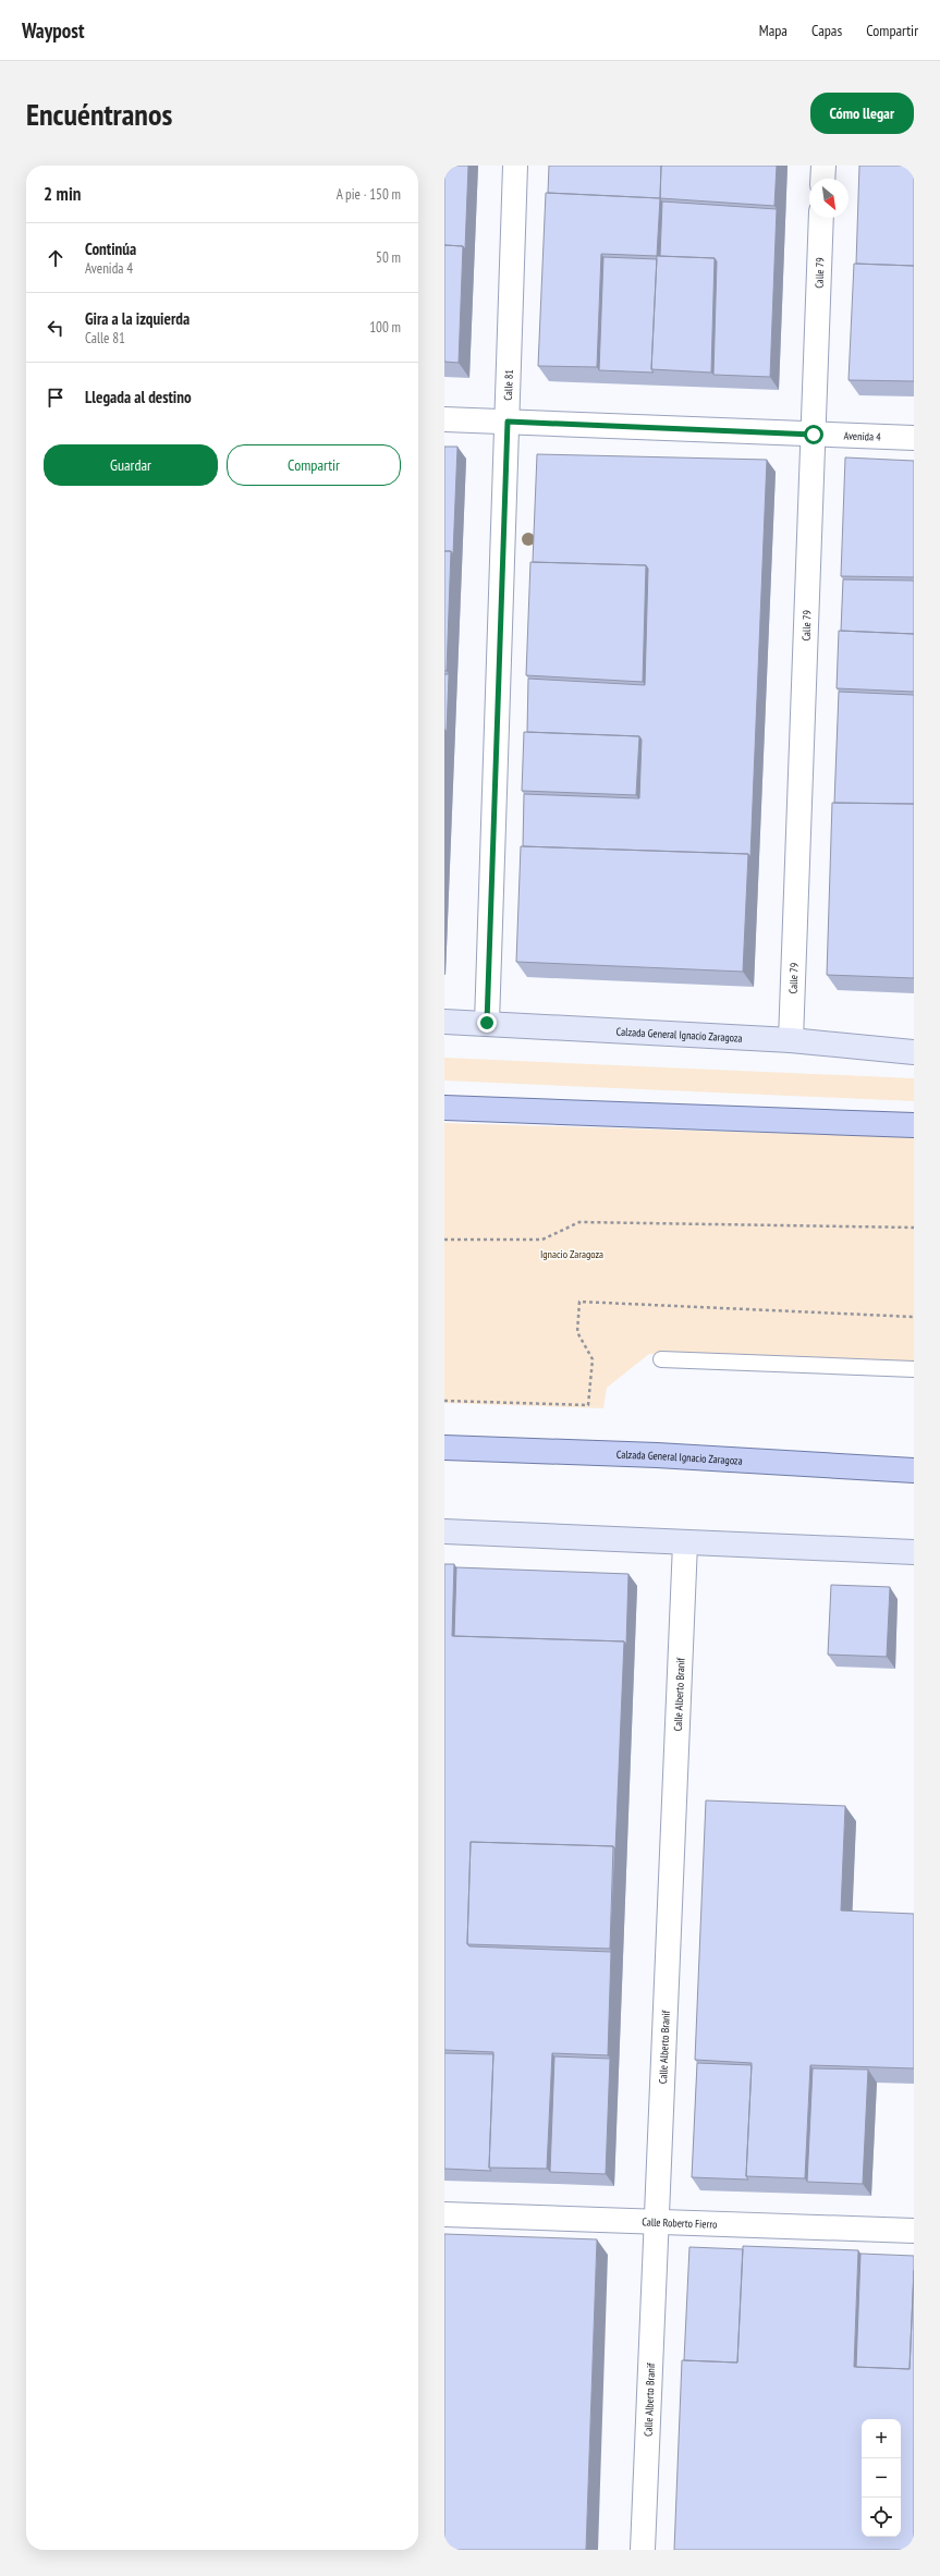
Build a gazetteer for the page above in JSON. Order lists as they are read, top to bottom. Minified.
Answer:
{"streets":{"main road":["Calzada General Ignacio Zaragoza"],"street":["Calle 79","Calle 81","Avenida 4","Calle Alberto Branif","Calle Roberto Fierro"]},"crossings":[["Calle 79","Avenida 4"],["Calle 79","Calzada General Ignacio Zaragoza"],["Calle 81","Avenida 4"],["Calle 81","Calzada General Ignacio Zaragoza"],["Calle Alberto Branif","Calle Roberto Fierro"]],"parks":["Ignacio Zaragoza"],"north":"bottom right","page":{"header":"Waypost","nav":["Mapa","Capas","Compartir"],"buttons":["Cómo llegar",["Guardar","Compartir"]],"title":"Encuéntranos","heading":["2 min","A pie · 150 m"],"list":[["Continúa","Avenida 4","50 m"],["Gira a la izquierda","Calle 81","100 m"],"Llegada al destino"],"map_buttons":["+","−"]}}
